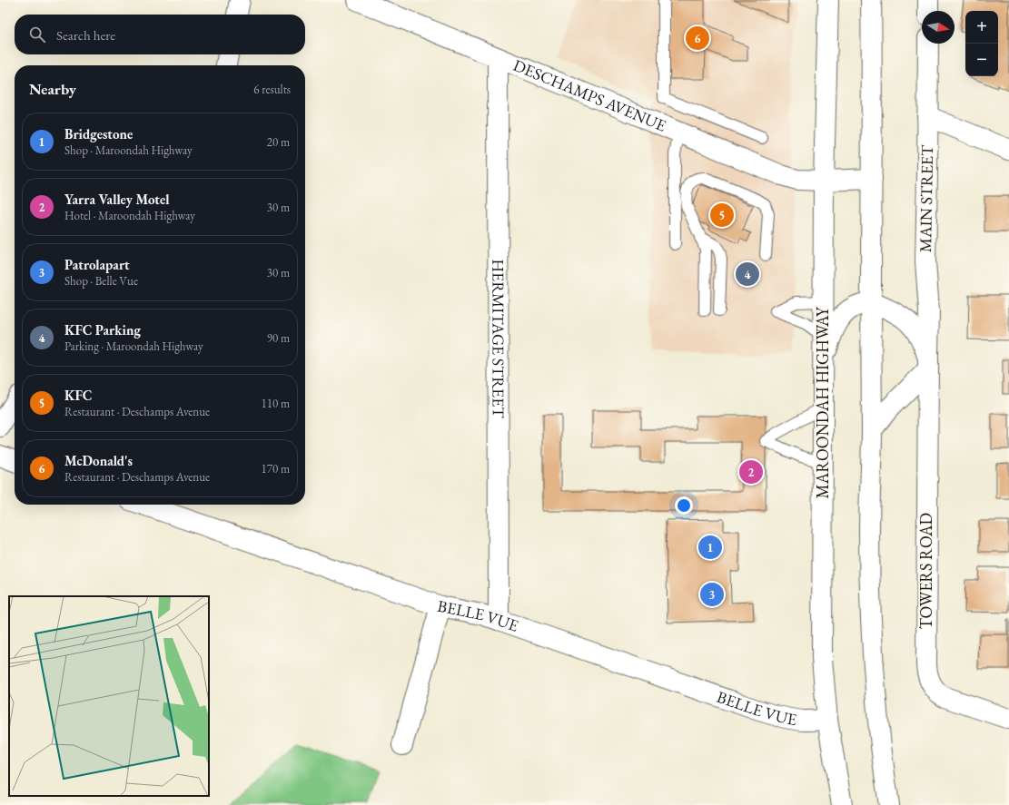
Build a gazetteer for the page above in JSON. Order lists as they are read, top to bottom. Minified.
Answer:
{"streets":{"main road":["DESCHAMPS AVENUE","MAIN STREET","HERMITAGE STREET","MAROONDAH HIGHWAY","TOWERS ROAD","BELLE VUE"]},"crossings":[["DESCHAMPS AVENUE","HERMITAGE STREET"],["DESCHAMPS AVENUE","MAROONDAH HIGHWAY"],["MAIN STREET","TOWERS ROAD"],["HERMITAGE STREET","BELLE VUE"],["MAROONDAH HIGHWAY","BELLE VUE"]],"north":"right","page":{"map_buttons":["+","−"],"search":"Search here","pins":["6","5","4","2","1","3"],"heading":["Nearby","6 results"],"list":[{"mark":"1","name":"Bridgestone","note":"Shop · Maroondah Highway","value":"20 m"},{"mark":"2","name":"Yarra Valley Motel","note":"Hotel · Maroondah Highway","value":"30 m"},{"mark":"3","name":"Patrolapart","note":"Shop · Belle Vue","value":"30 m"},{"mark":"4","name":"KFC Parking","note":"Parking · Maroondah Highway","value":"90 m"},{"mark":"5","name":"KFC","note":"Restaurant · Deschamps Avenue","value":"110 m"},{"mark":"6","name":"McDonald's","note":"Restaurant · Deschamps Avenue","value":"170 m"}]}}
